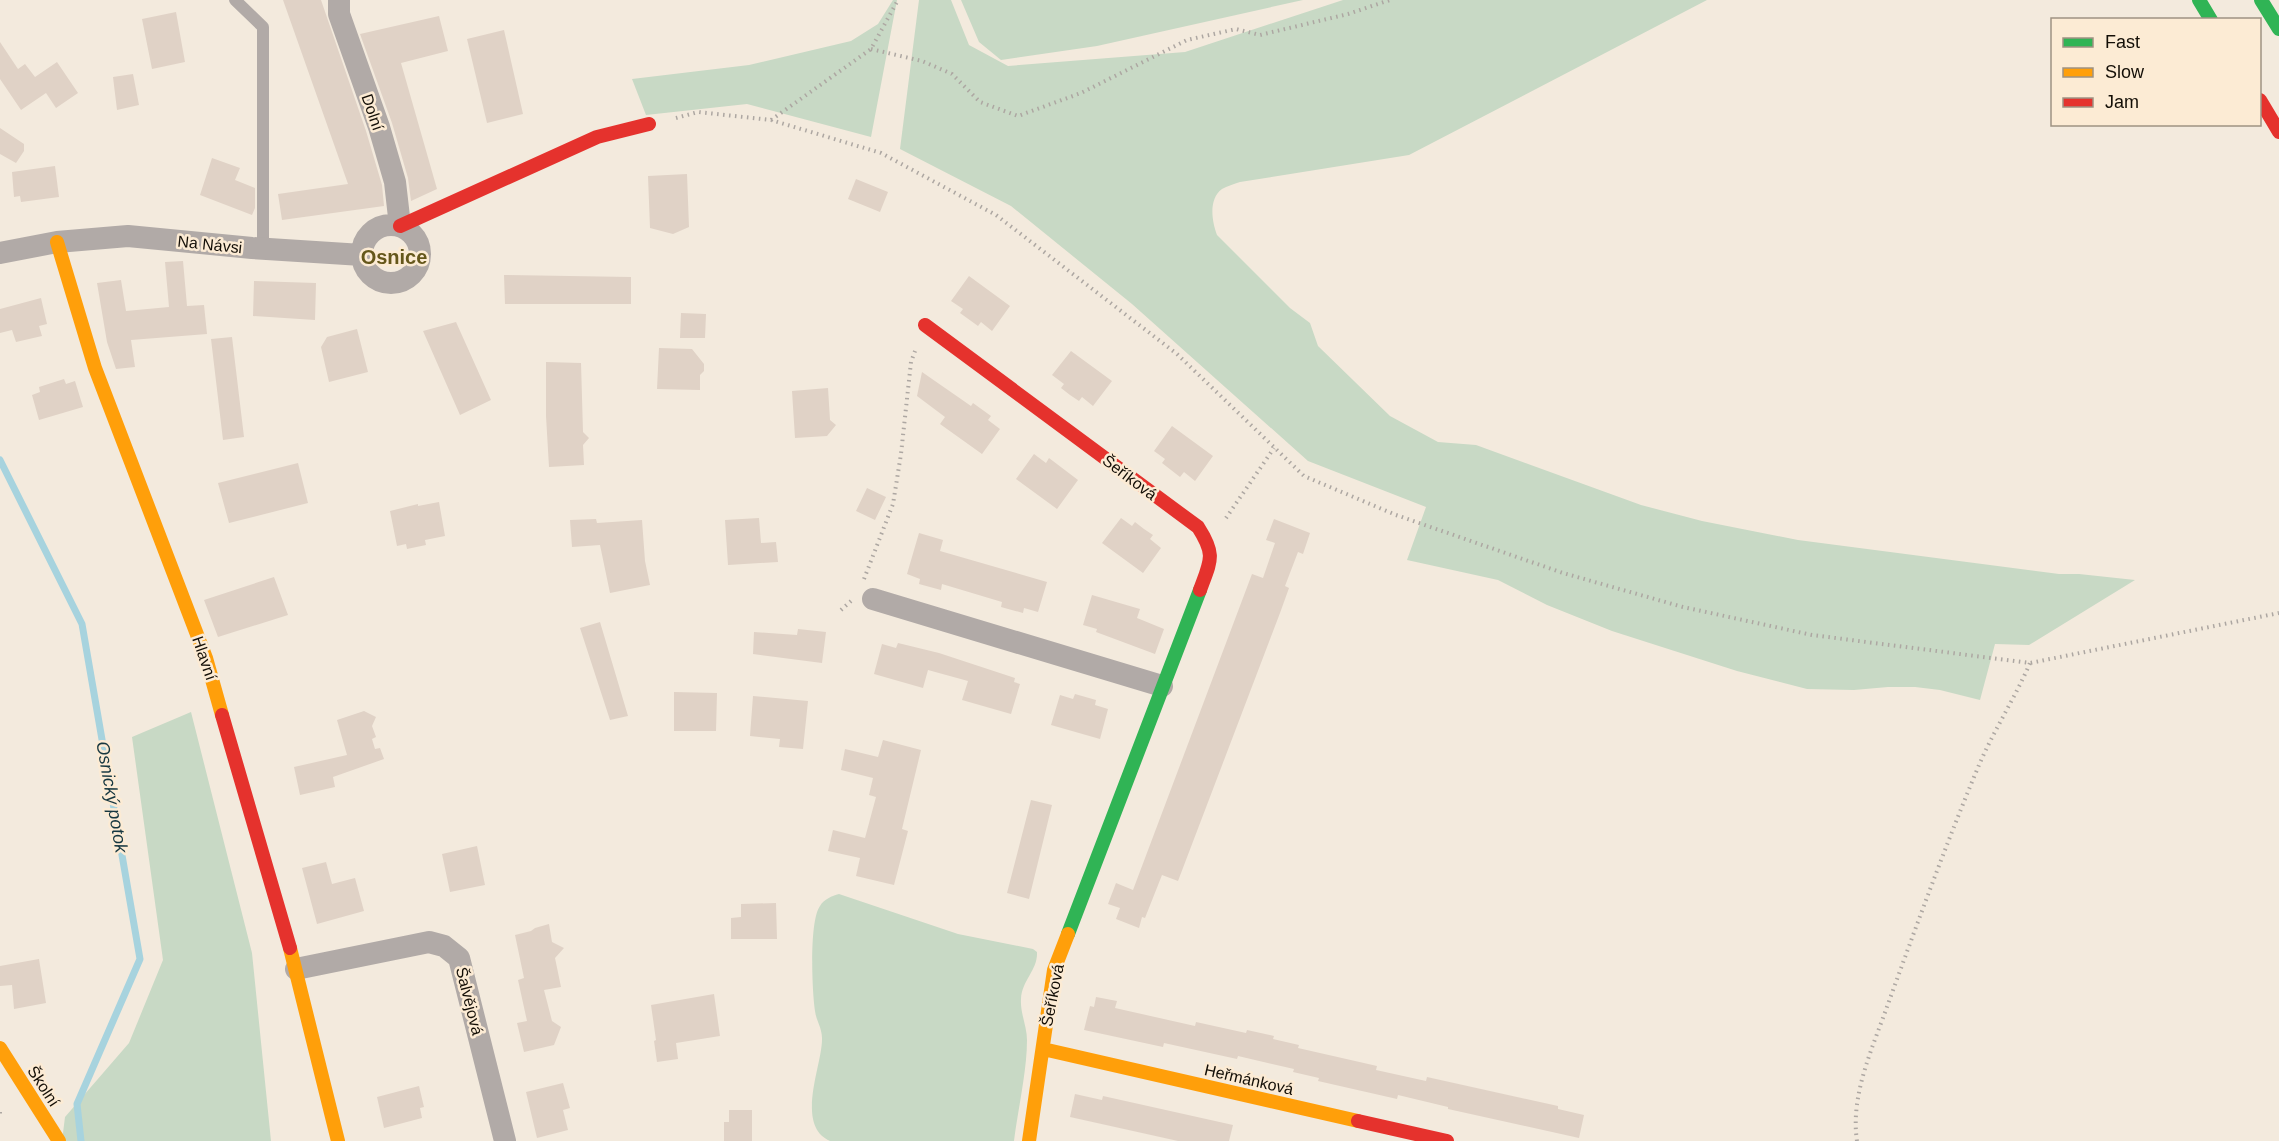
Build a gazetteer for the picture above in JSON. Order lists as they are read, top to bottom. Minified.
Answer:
{"streets":{"main road":["Šeříková","Hlavní","Heřmánková","Školní"],"street":["Dolní","Na Návsi","Šalvějová"]},"crossings":[["Dolní","Na Návsi"],["Na Návsi","Hlavní"],["Šeříková","Heřmánková"],["Hlavní","Šalvějová"]],"districts":["Osnice"],"water":["Osnický potok"],"legend":["Fast","Slow","Jam"]}
